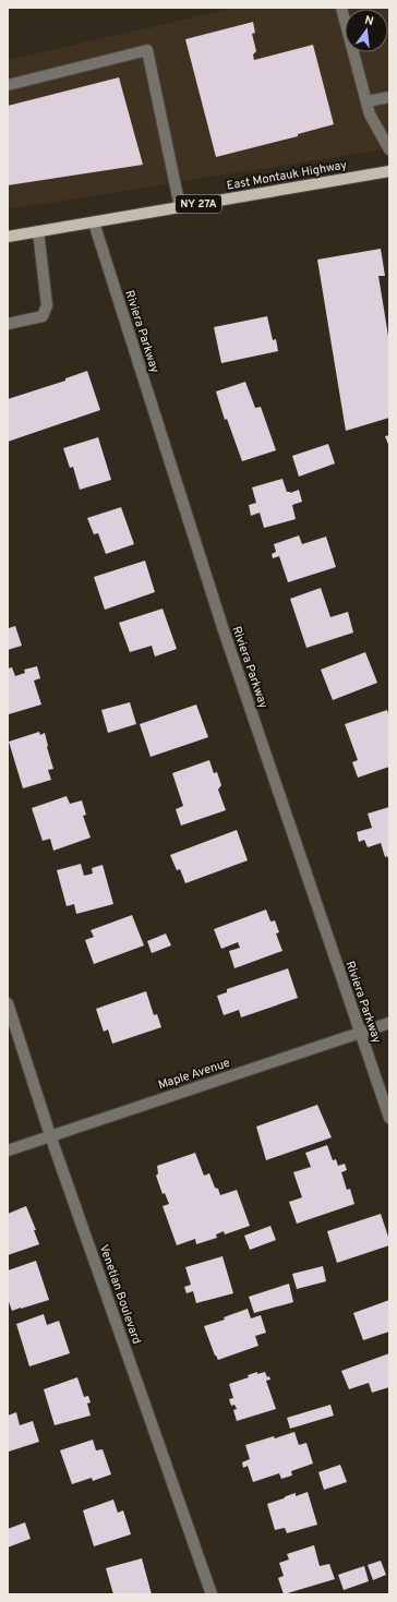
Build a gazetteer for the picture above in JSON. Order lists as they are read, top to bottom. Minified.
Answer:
{"streets":{"main road":["East Montauk Highway","NY 27A"],"street":["Riviera Parkway","Maple Avenue","Venetian Boulevard"]},"crossings":[["East Montauk Highway","Riviera Parkway"],["Riviera Parkway","Maple Avenue"],["Maple Avenue","Venetian Boulevard"]],"north":"top"}
